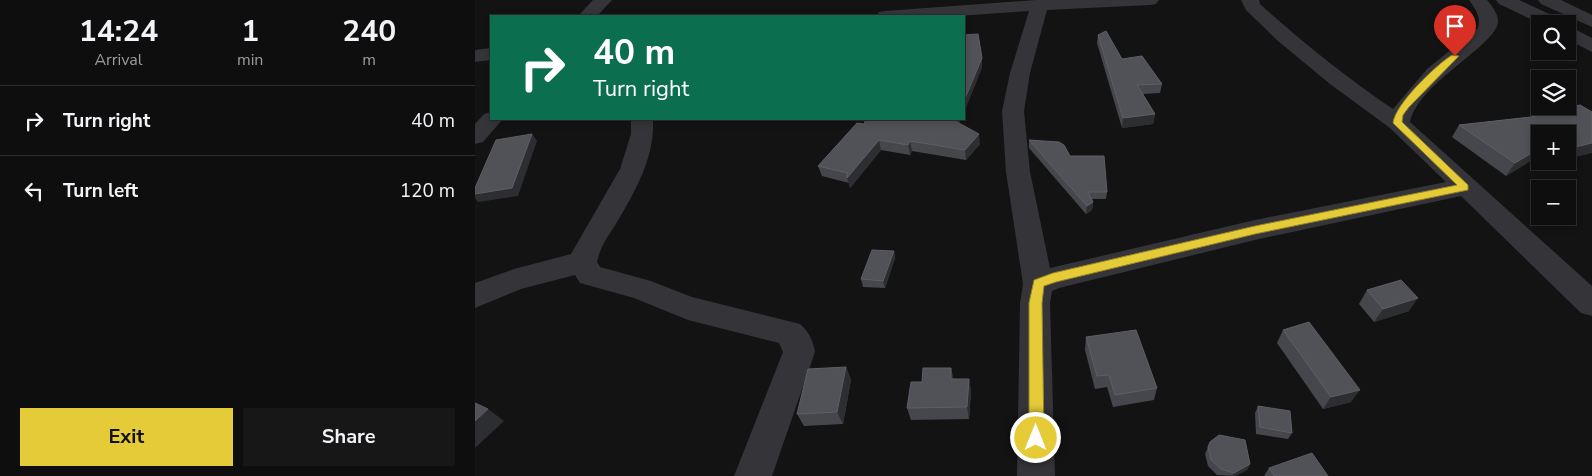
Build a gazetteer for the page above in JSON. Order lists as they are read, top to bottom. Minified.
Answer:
{"page":{"eta":["14:24","Arrival","1","min","240","m"],"map_buttons":["+","−"],"turn":["40 m","Turn right"],"list":[{"name":"Turn right","value":"40 m"},{"name":"Turn left","value":"120 m"}],"buttons":["Exit","Share"]}}
